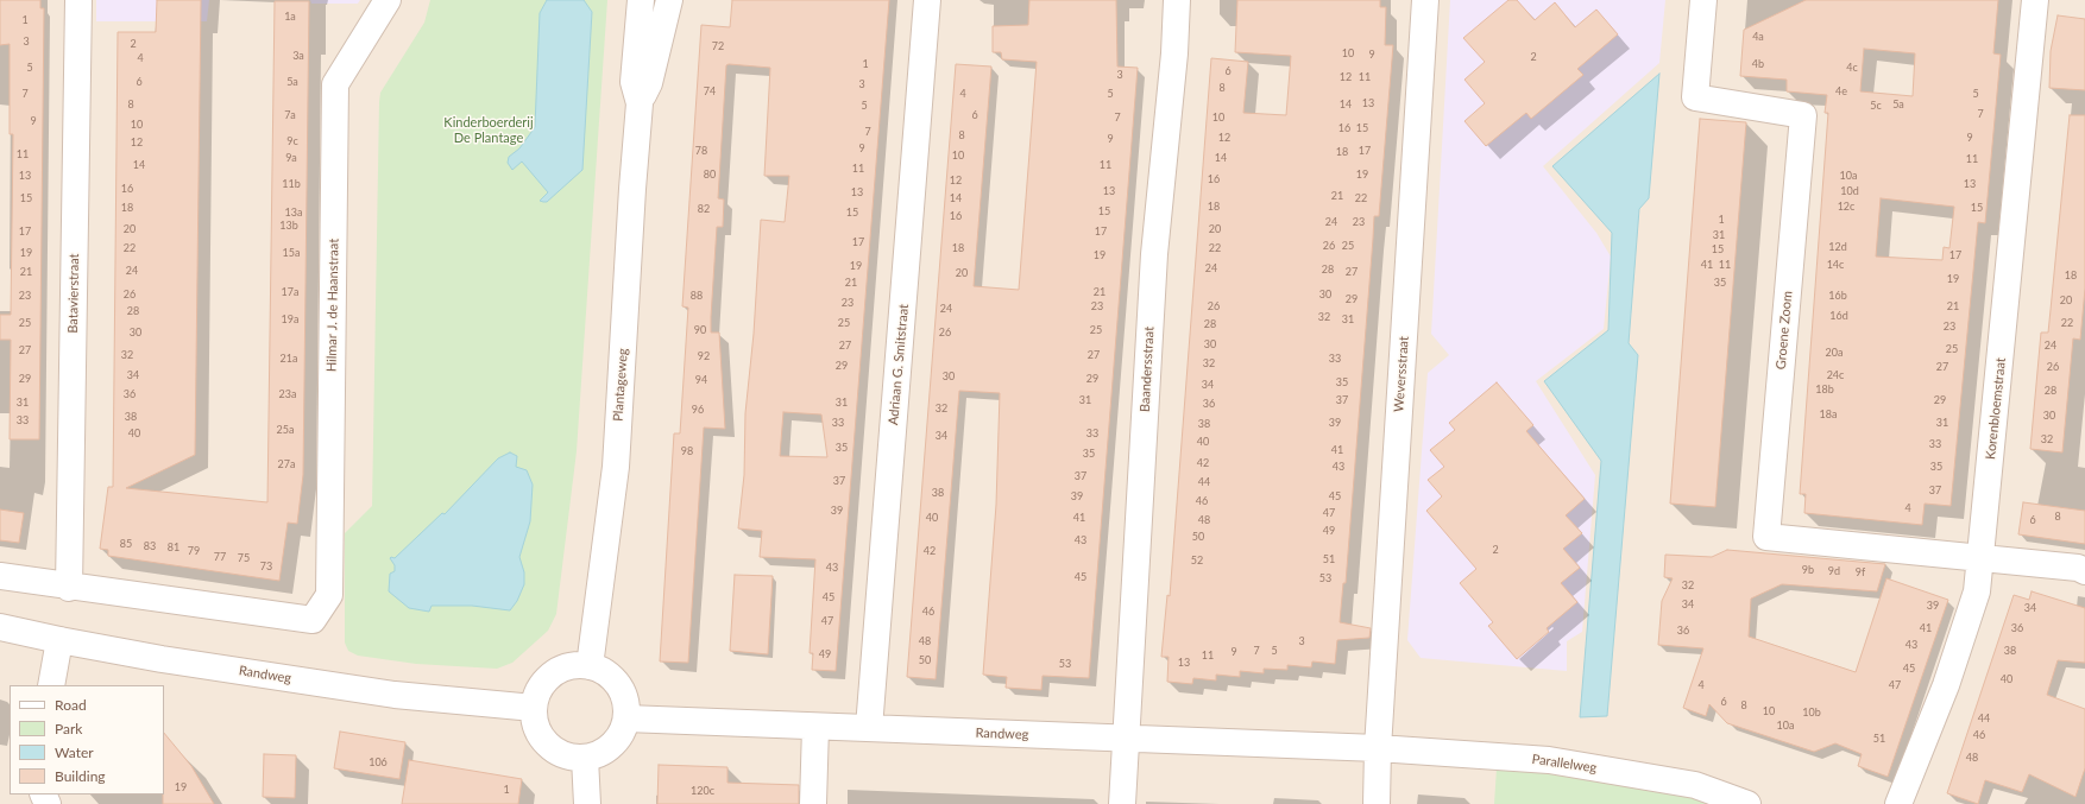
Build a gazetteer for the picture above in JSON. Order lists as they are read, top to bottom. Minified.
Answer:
{"streets":{"street":["Batavierstraat","Hilmar J. de Haanstraat","Groene Zoom","Adriaan G. Smitstraat","Baandersstraat","Weversstraat","Plantageweg","Korenbloemstraat","Randweg","Parallelweg"]},"crossings":[["Batavierstraat","Hilmar J. de Haanstraat"],["Groene Zoom","Korenbloemstraat"],["Adriaan G. Smitstraat","Randweg"],["Baandersstraat","Randweg"],["Weversstraat","Randweg"],["Weversstraat","Parallelweg"],["Plantageweg","Randweg"],["Randweg","Parallelweg"]],"parks":["Kinderboerderij De Plantage"],"house_numbers":["1a","1","4a","3","2","72","10","9","3a","2","4","1","4b","5","4c","6","3","12","11","6","5a","3","8","74","4e","7","4","5","5","13","8","14","5a","5","5c","7","7a","6","7","10","9","10","16","15","7","8","12","9","9","9c","12","9","78","17","18","11","10","9a","14","11","14","11","11","80","19","13","10a","16","12","11b","13","16","13","10d","13","21","15","14","22","18","12c","18","15","82","15","13a","15","16","1","24","23","13b","20","20","17","17","31","17","26","25","12d","22","18","22","15","19","15a","19","17","41","11","14c","19","24","28","24","21","27","20","18","19","21","35","17a","21","26","30","23","88","16b","29","20","23","23","26","21","24","28","16d","32","19a","31","25","25","22","28","23","90","25","30","26","30","27","24","25","27","20a","32","27","92","21a","33","32","29","27","26","34","24c","30","29","29","94","35","34","18b","28","36","23a","31","37","29","31","31","36","32","96","18a","30","38","33","33","39","31","38","25a","40","33","34","32","40","33","35","41","98","35","42","27a","43","35","37","37","44","37","38","39","45","46","4","39","47","8","40","41","48","6","49","50","43","85","83","81","2","79","42","77","75","51","52","73","43","9b","9d","9f","45","53","32","45","34","39","34","46","47","41","36","36","48","3","43","7","5","38","9","49","11","50","13","53","45","40","4","47","6","8","10","10b","44","10a","46","51","48","106","19","1","120c"],"legend":["Road","Park","Water","Building"]}
